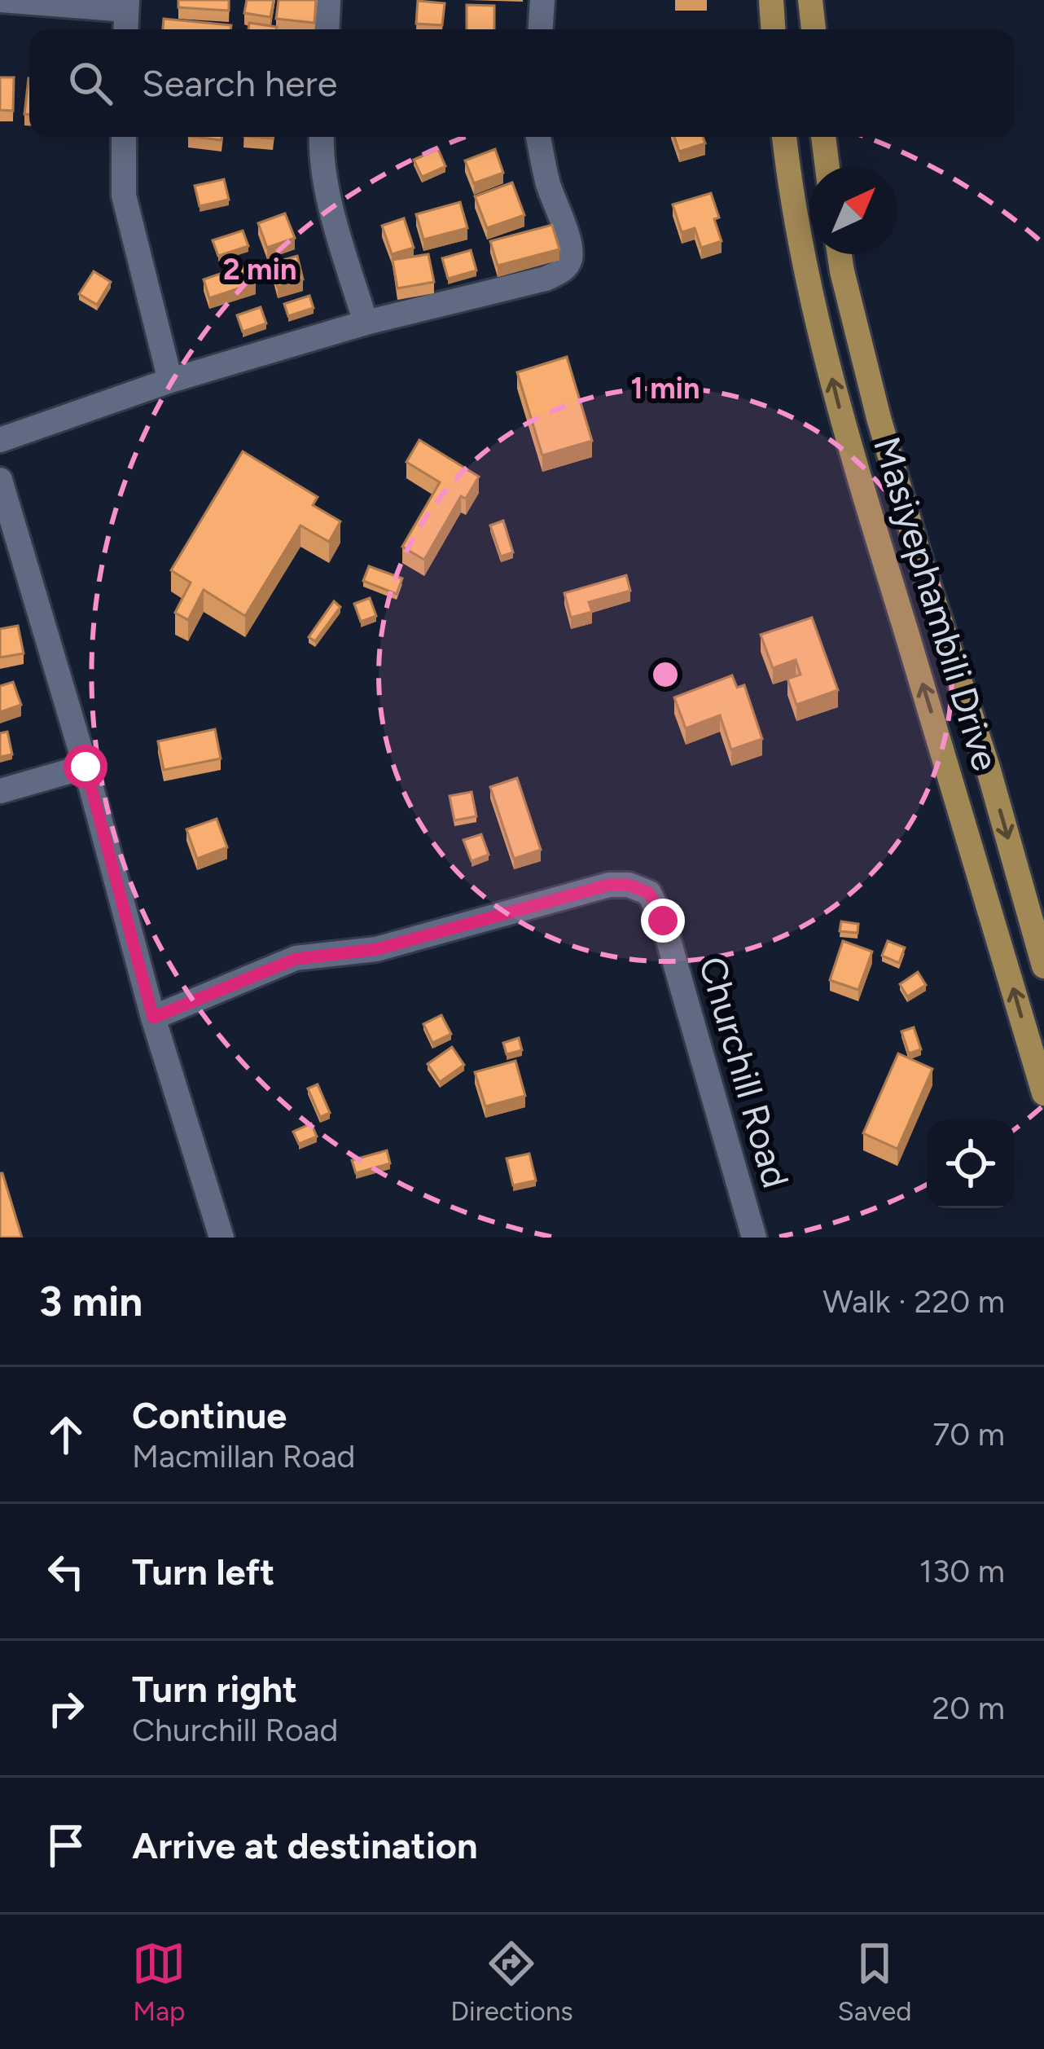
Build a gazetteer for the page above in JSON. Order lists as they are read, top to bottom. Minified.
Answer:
{"streets":{"main road":["Masiyephambili Drive"],"street":["Churchill Road"]},"north":"top right","page":{"search":"Search here","heading":["3 min","Walk · 220 m"],"list":[["Continue","Macmillan Road","70 m"],["Turn left","130 m"],["Turn right","Churchill Road","20 m"],"Arrive at destination"],"nav":["Map","Directions","Saved"]},"rings":["2 min","1 min"]}
